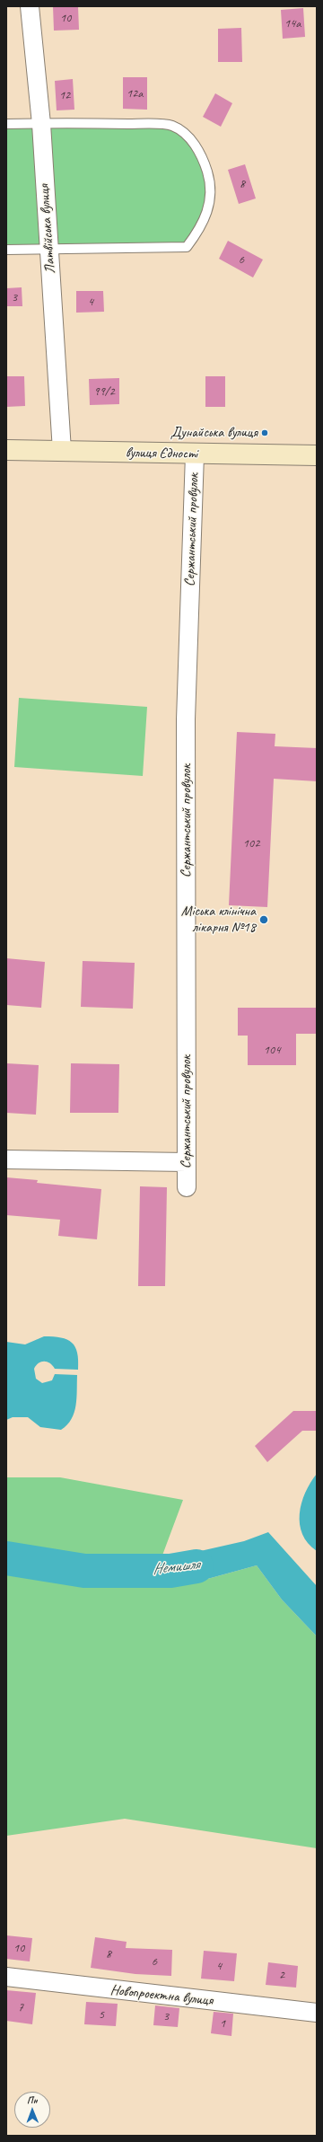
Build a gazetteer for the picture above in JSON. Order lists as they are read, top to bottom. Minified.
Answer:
{"streets":{"main road":["вулиця Єдності"],"street":["Латвійська вулиця","Сержантський провулок","Новопроектна вулиця"]},"crossings":[["Латвійська вулиця","вулиця Єдності"],["вулиця Єдності","Сержантський провулок"]],"water":["Немишля"],"places":["Дунайська вулиця","Міська клінічна лікарня №18"],"house_numbers":["10","14а","12а","12","8","6","3","4","99/2","102","104","10","8","6","4","2","7","5","3","1"],"north":"top"}
